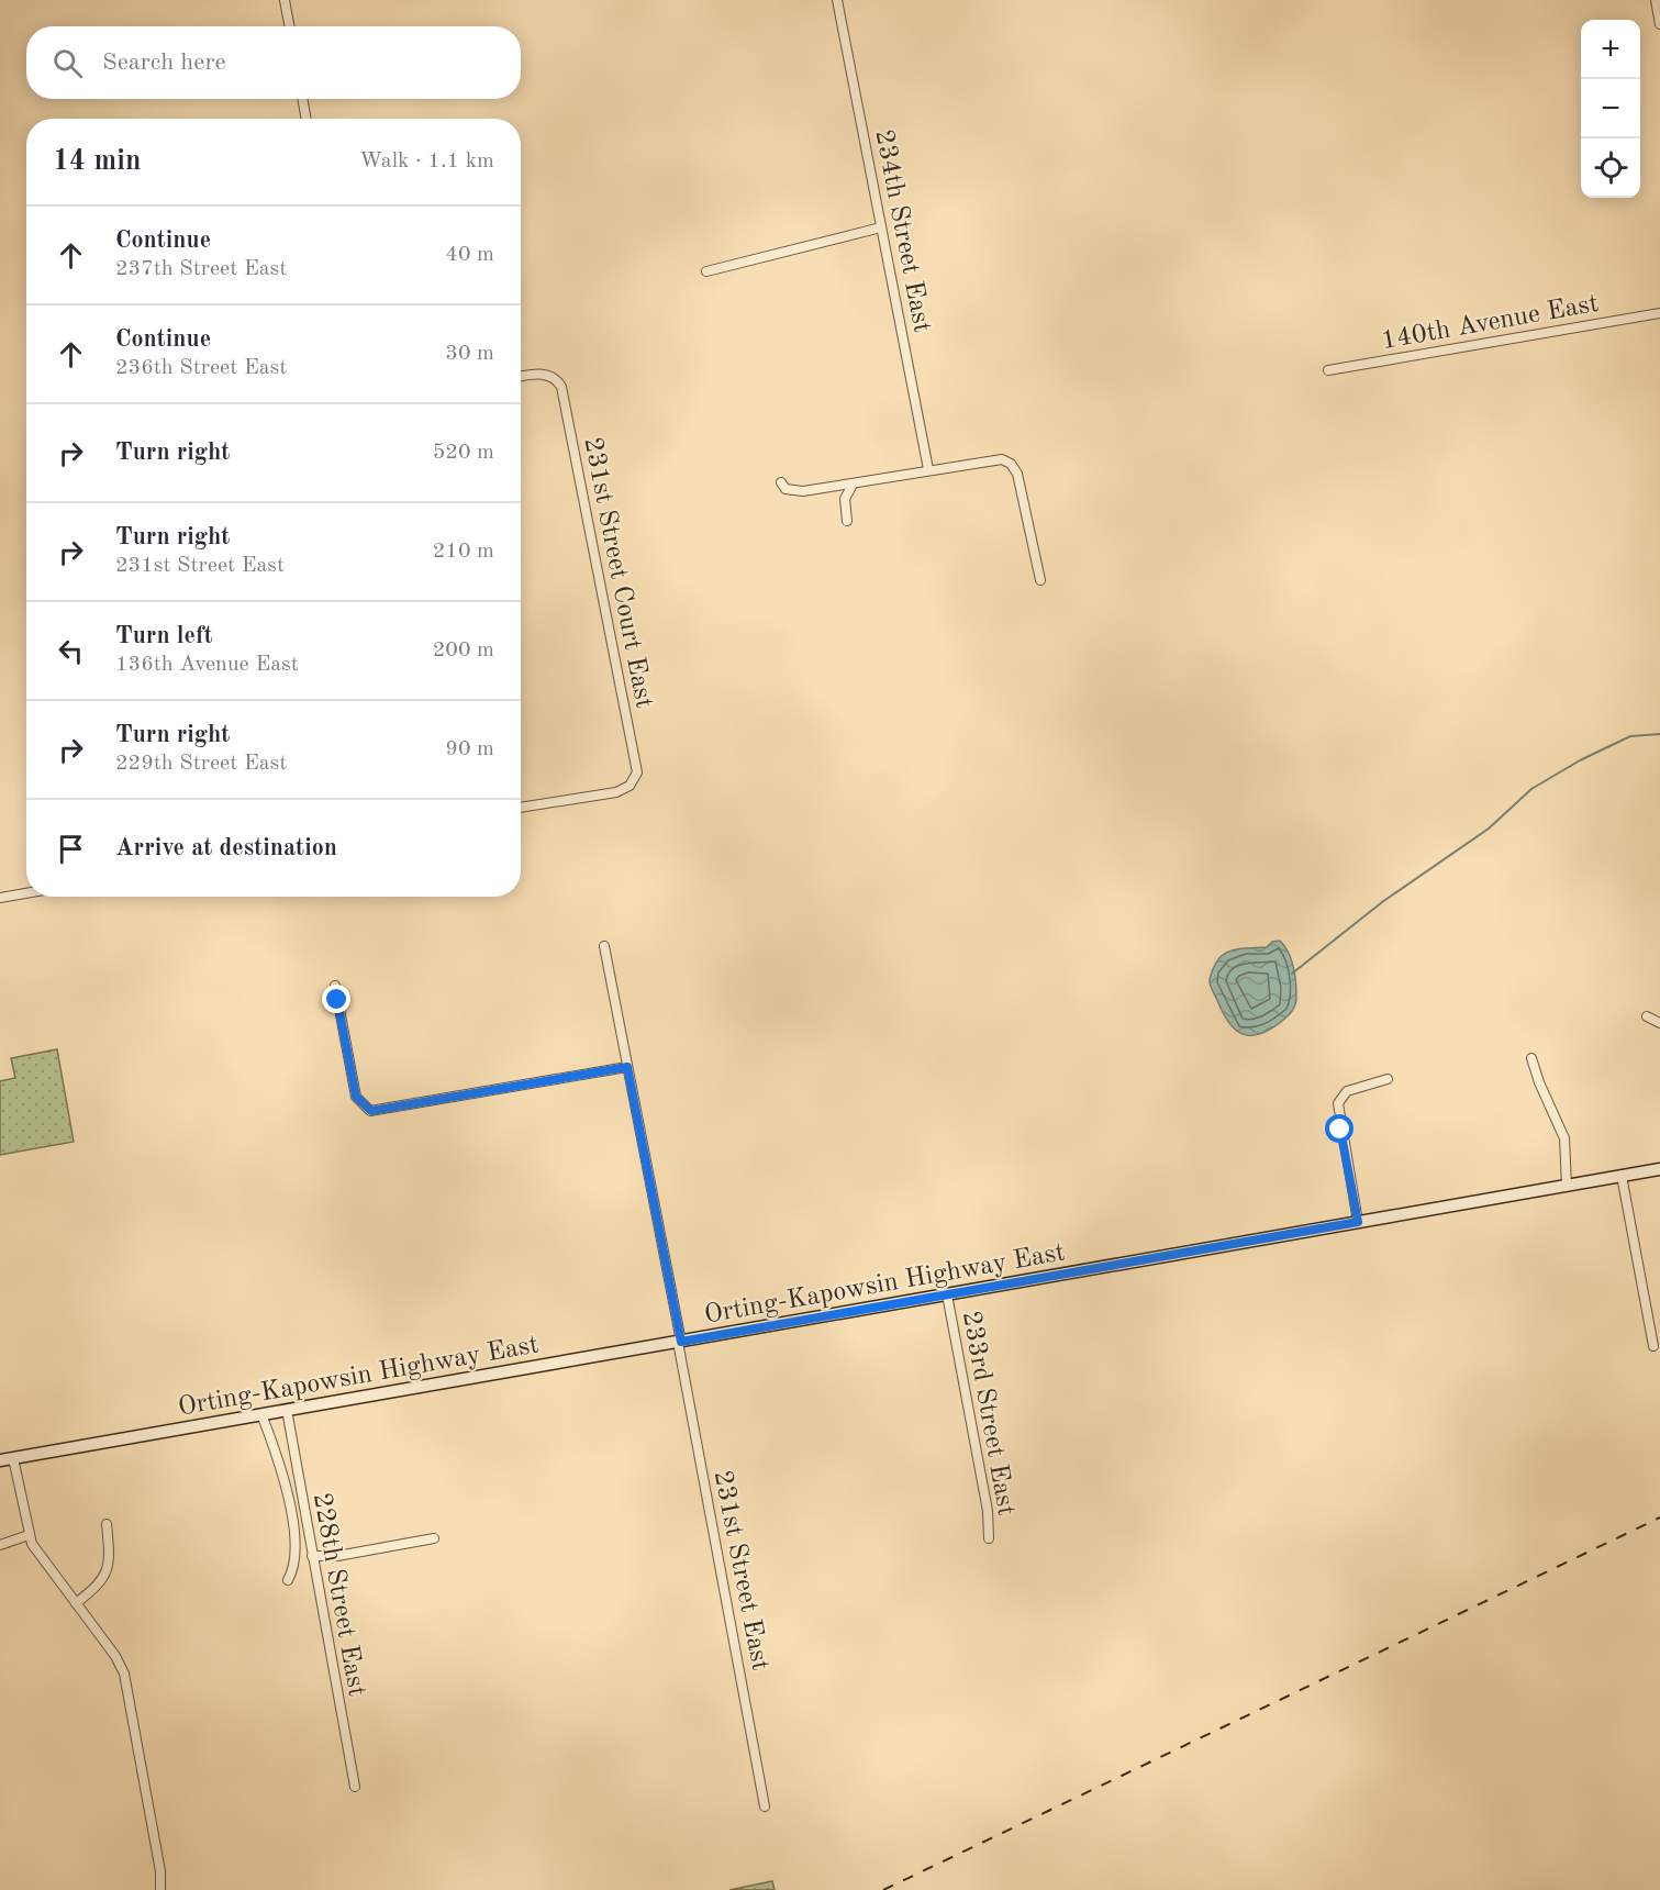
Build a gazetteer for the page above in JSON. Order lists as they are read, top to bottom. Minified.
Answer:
{"streets":{"main road":["Orting-Kapowsin Highway East"],"street":["234th Street East","140th Avenue East","231st Street Court East","233rd Street East","231st Street East","228th Street East"]},"crossings":[["Orting-Kapowsin Highway East","233rd Street East"],["Orting-Kapowsin Highway East","231st Street East"],["Orting-Kapowsin Highway East","228th Street East"]],"page":{"map_buttons":["+","−"],"search":"Search here","heading":["14 min","Walk · 1.1 km"],"list":[["Continue","237th Street East","40 m"],["Continue","236th Street East","30 m"],["Turn right","520 m"],["Turn right","231st Street East","210 m"],["Turn left","136th Avenue East","200 m"],["Turn right","229th Street East","90 m"],"Arrive at destination"]}}
